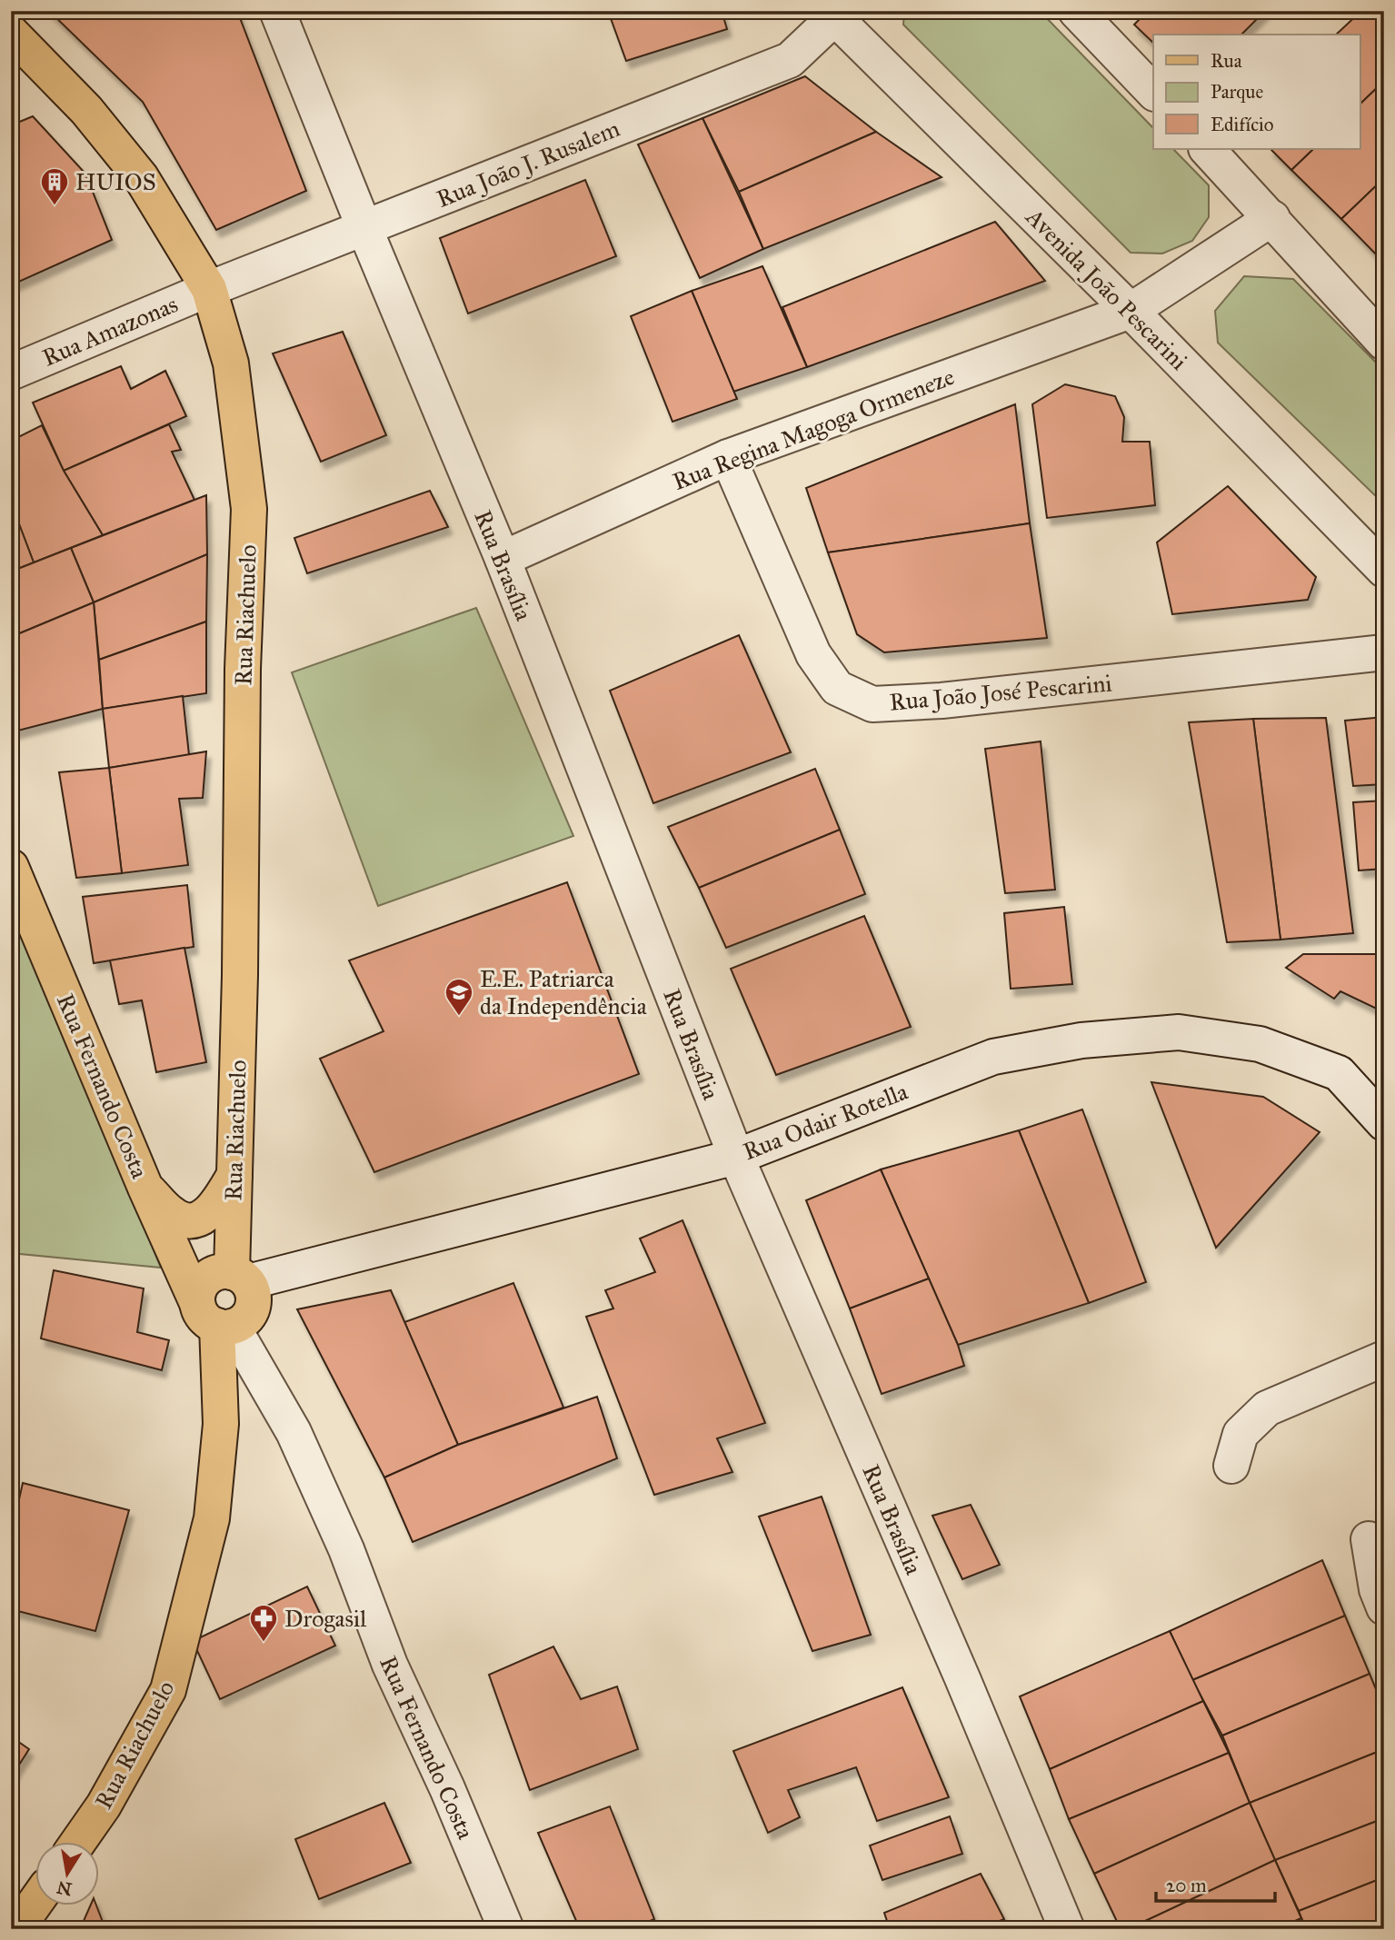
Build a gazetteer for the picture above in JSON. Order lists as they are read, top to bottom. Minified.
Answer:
{"streets":{"main road":["Rua Riachuelo","Rua Fernando Costa"],"street":["Rua João J. Rusalem","Avenida João Pescarini","Rua Amazonas","Rua Regina Magoga Ormeneze","Rua Brasília","Rua João José Pescarini","Rua Odair Rotella"]},"crossings":[["Rua João J. Rusalem","Avenida João Pescarini"],["Rua João J. Rusalem","Rua Amazonas"],["Rua João J. Rusalem","Rua Brasília"],["Rua João J. Rusalem","Rua Riachuelo"],["Avenida João Pescarini","Rua Regina Magoga Ormeneze"],["Rua Amazonas","Rua Riachuelo"],["Rua Regina Magoga Ormeneze","Rua Brasília"],["Rua Regina Magoga Ormeneze","Rua João José Pescarini"],["Rua Brasília","Rua Odair Rotella"],["Rua Riachuelo","Rua Fernando Costa"],["Rua Riachuelo","Rua Odair Rotella"],["Rua Fernando Costa","Rua Odair Rotella"]],"places":{"building":["HUIOS"],"school or university":["E.E. Patriarca da Independência"],"pharmacy":["Drogasil"]},"legend":["Rua","Parque","Edifício"],"scale_bar":"20 m","north":"bottom"}
